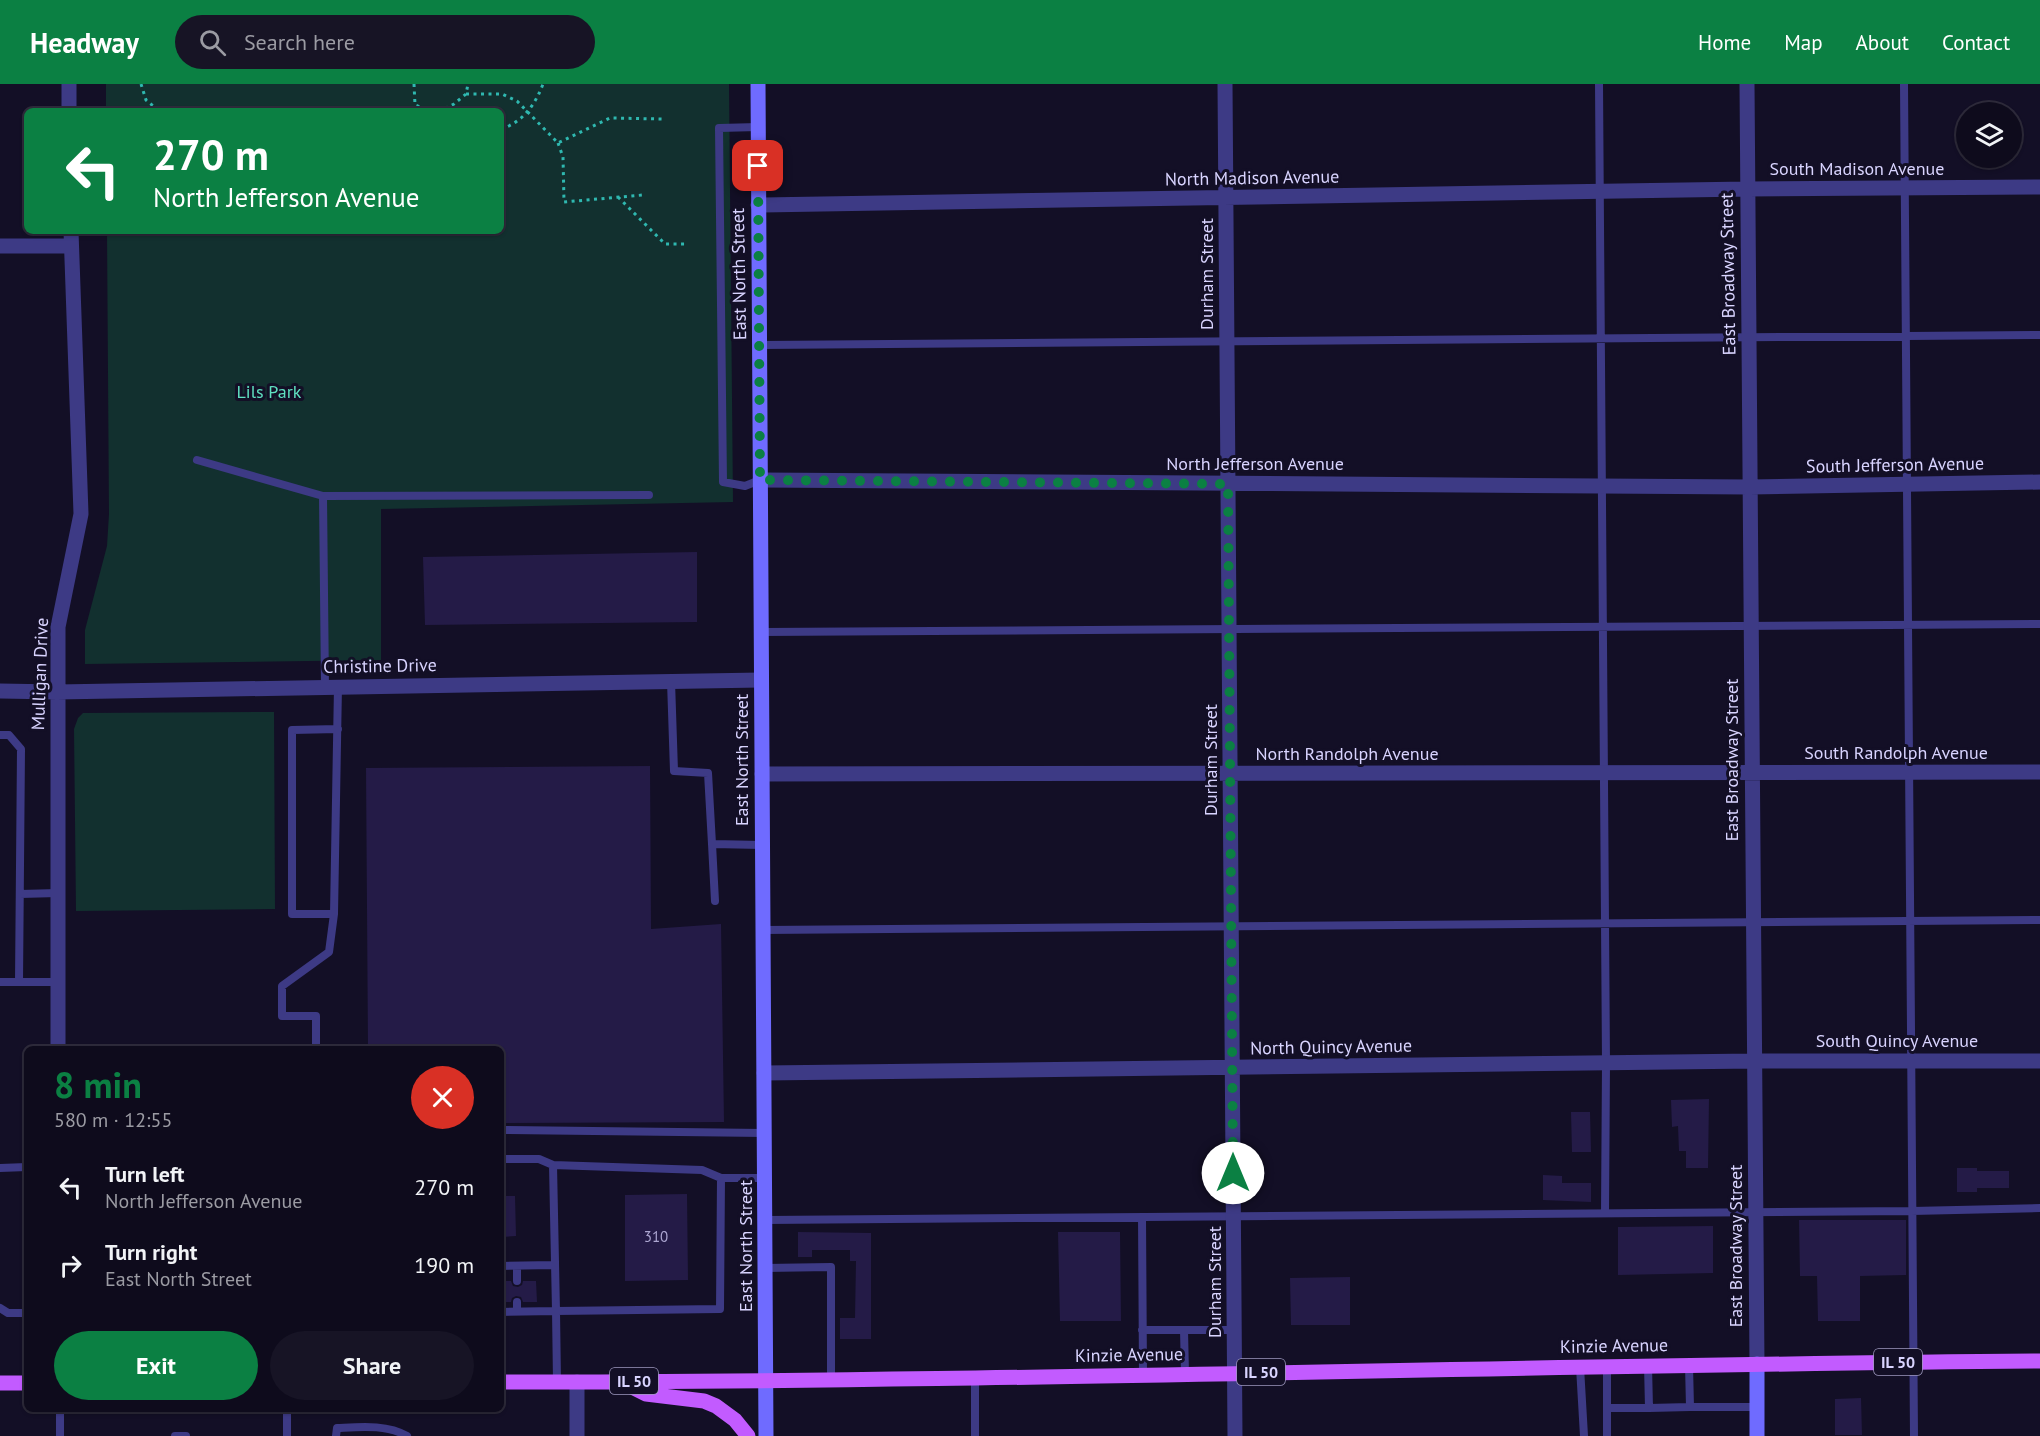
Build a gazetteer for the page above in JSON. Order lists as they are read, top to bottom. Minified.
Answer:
{"streets":{"main road":["Kinzie Avenue","IL 50"],"street":["South Madison Avenue","North Madison Avenue","East North Street","Durham Street","East Broadway Street","North Jefferson Avenue","South Jefferson Avenue","Christine Drive","Mulligan Drive","South Randolph Avenue","North Randolph Avenue","South Quincy Avenue","North Quincy Avenue"]},"crossings":[["South Madison Avenue","North Madison Avenue"],["South Madison Avenue","East Broadway Street"],["North Madison Avenue","East North Street"],["North Madison Avenue","Durham Street"],["North Madison Avenue","East Broadway Street"],["East North Street","North Jefferson Avenue"],["East North Street","Christine Drive"],["East North Street","North Randolph Avenue"],["East North Street","North Quincy Avenue"],["East North Street","Kinzie Avenue"],["Durham Street","North Jefferson Avenue"],["Durham Street","North Randolph Avenue"],["Durham Street","North Quincy Avenue"],["Durham Street","Kinzie Avenue"],["East Broadway Street","North Jefferson Avenue"],["East Broadway Street","South Jefferson Avenue"],["East Broadway Street","South Randolph Avenue"],["East Broadway Street","North Randolph Avenue"],["East Broadway Street","South Quincy Avenue"],["East Broadway Street","North Quincy Avenue"],["East Broadway Street","Kinzie Avenue"],["East Broadway Street","IL 50"],["North Jefferson Avenue","South Jefferson Avenue"],["Christine Drive","Mulligan Drive"],["South Randolph Avenue","North Randolph Avenue"],["South Quincy Avenue","North Quincy Avenue"],["Kinzie Avenue","IL 50"]],"parks":["Lils Park"],"house_numbers":["310"],"page":{"header":"Headway","search":"Search here","nav":["Home","Map","About","Contact"],"turn":["270 m","North Jefferson Avenue"],"heading":["8 min","580 m · 12:55"],"list":[{"name":"Turn left","note":"North Jefferson Avenue","value":"270 m"},{"name":"Turn right","note":"East North Street","value":"190 m"}],"buttons":["Exit","Share"]}}
